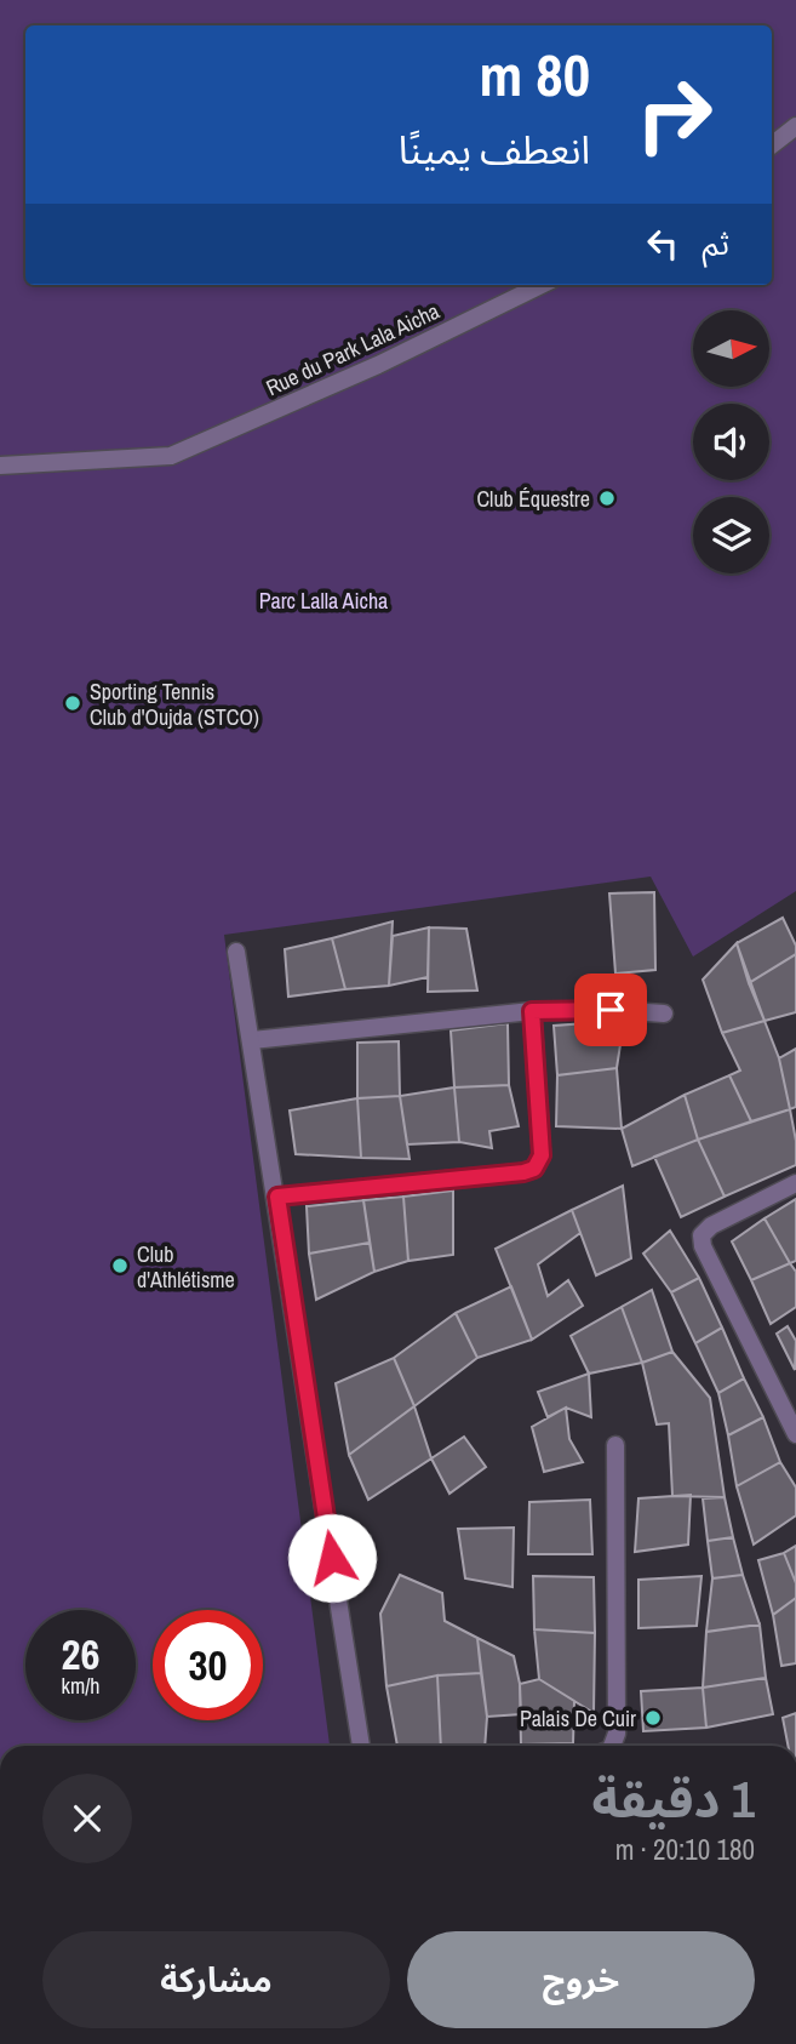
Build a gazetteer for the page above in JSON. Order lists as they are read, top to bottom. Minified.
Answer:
{"streets":{"street":["Rue du Park Lala Aicha"]},"parks":["Parc Lalla Aicha"],"places":["Club Équestre","Sporting Tennis Club d'Oujda (STCO)","Club d'Athlétisme","Palais De Cuir"],"north":"right","page":{"turn":["80 m","انعطف يمينًا"],"then":"ثم","speed":"26 km/h","limit":"30","heading":["1 دقيقة","180 m · 20:10"],"buttons":["خروج","مشاركة"]}}
